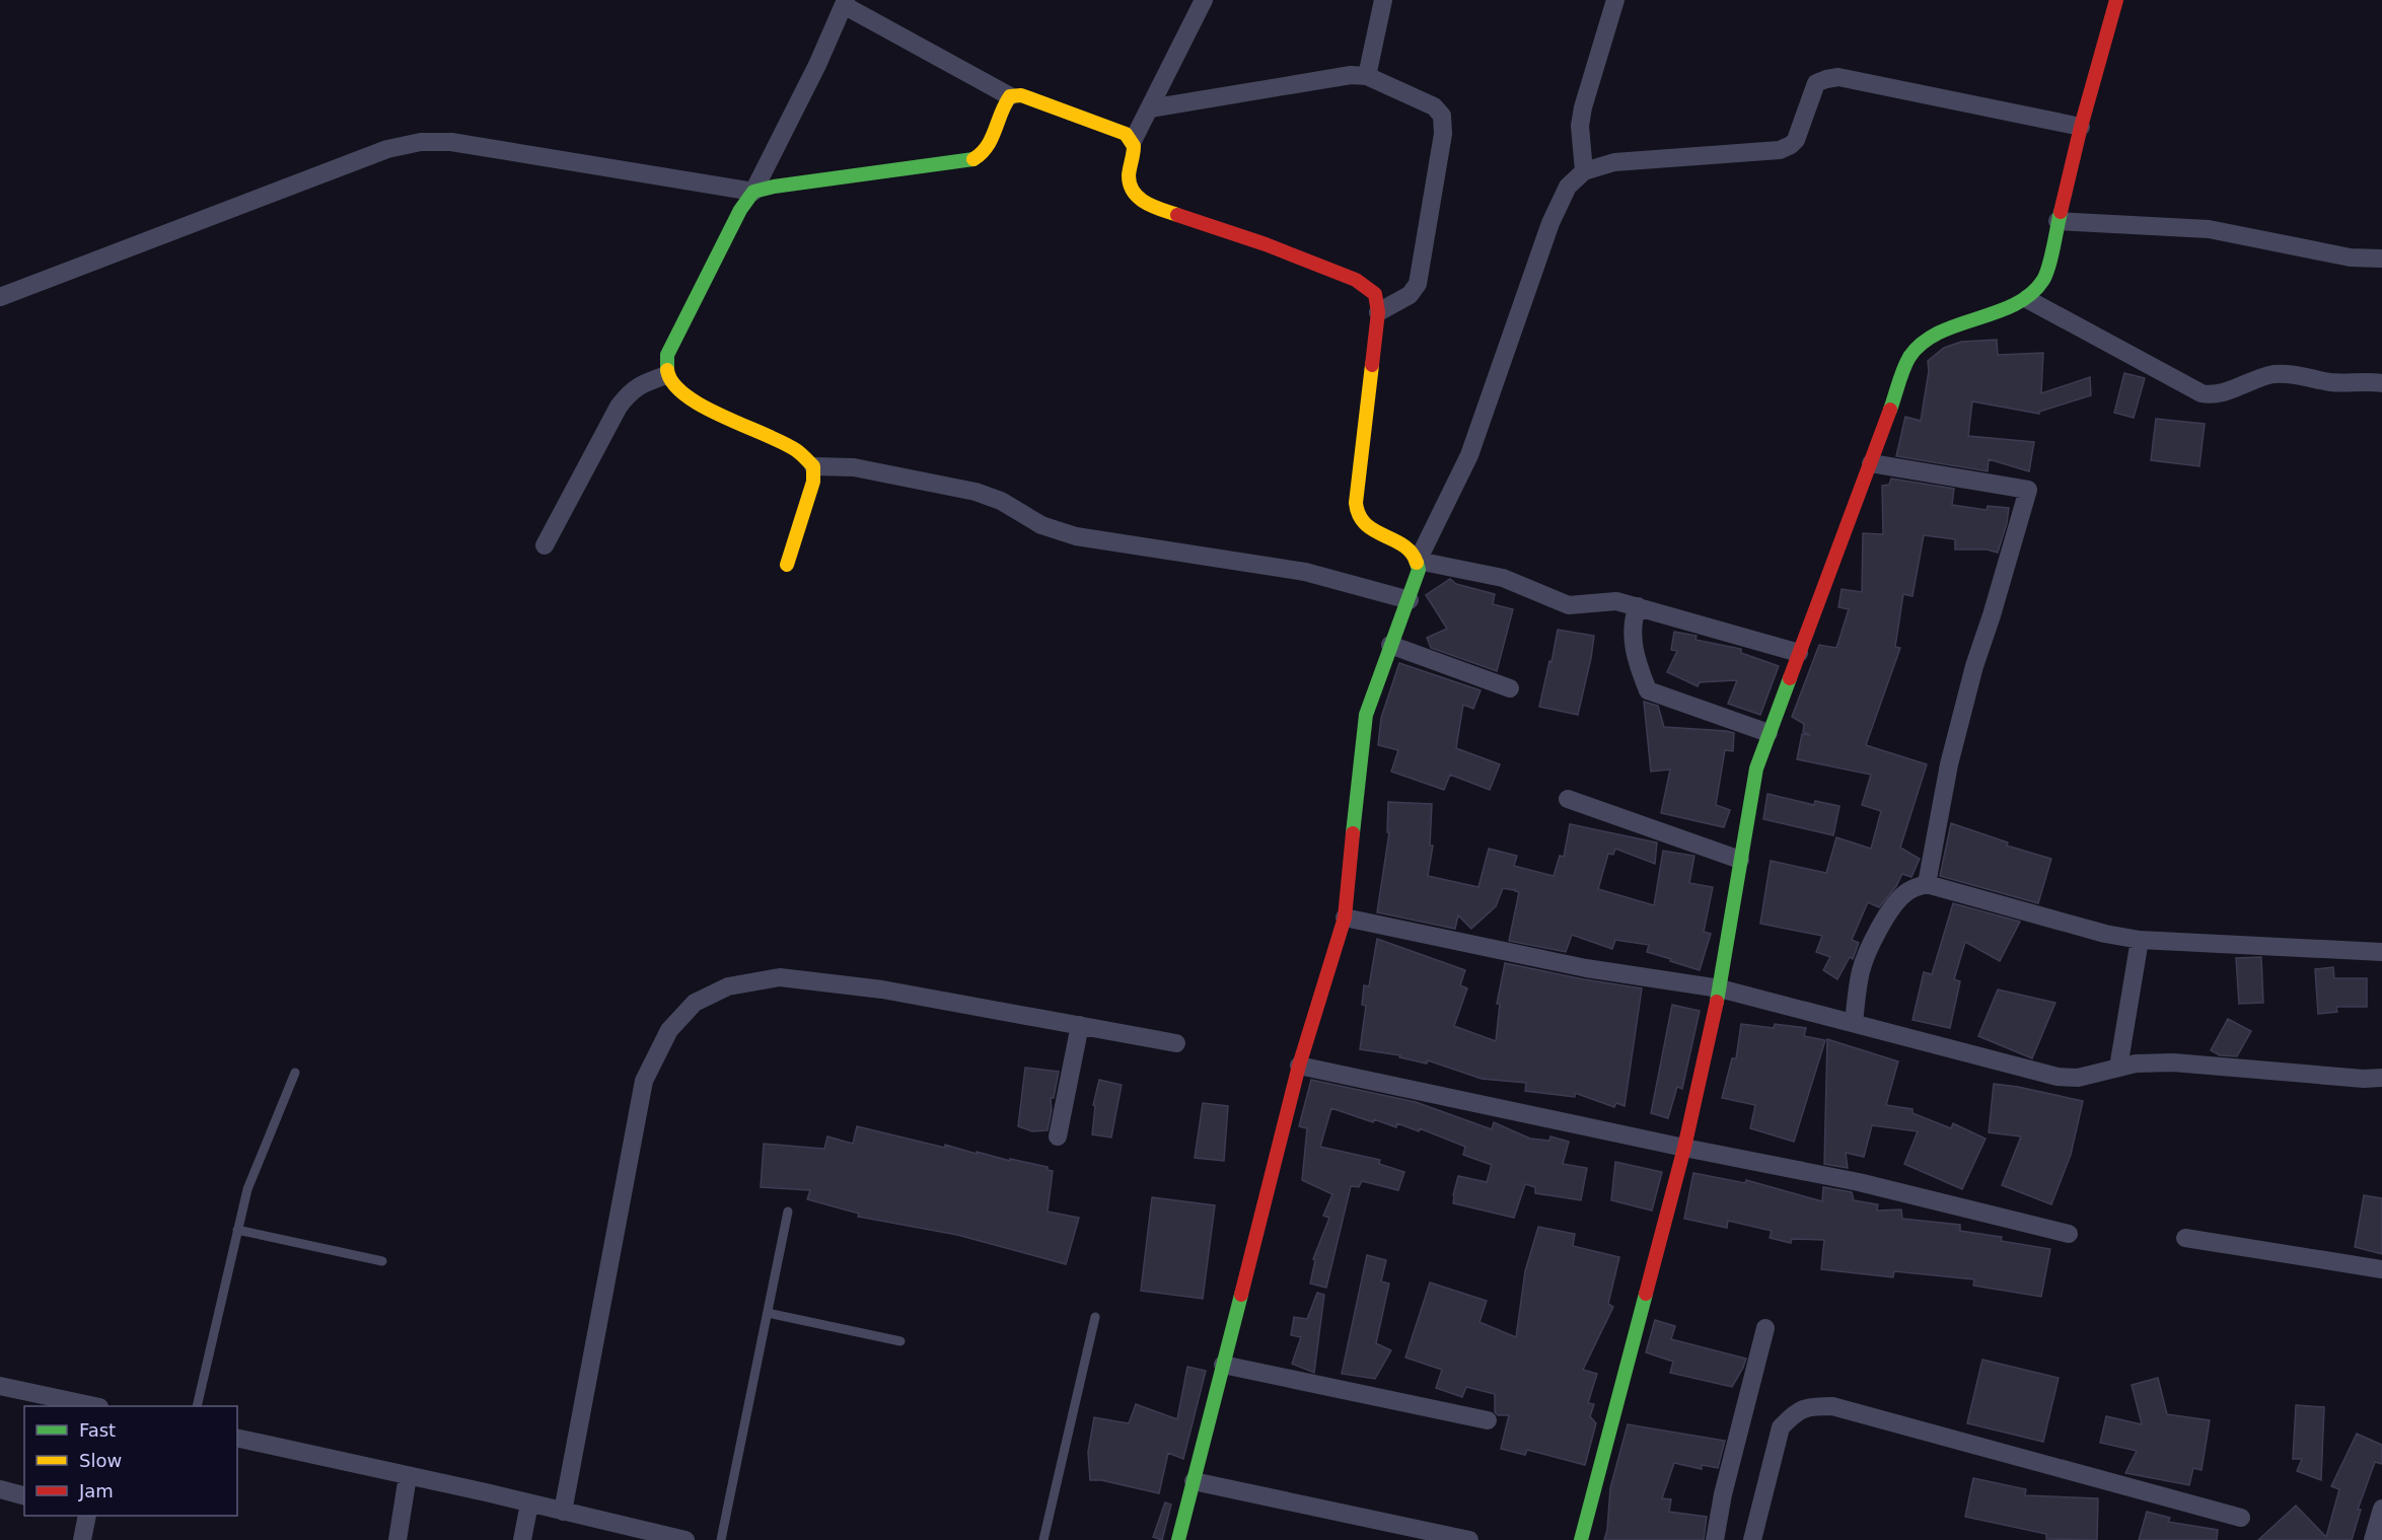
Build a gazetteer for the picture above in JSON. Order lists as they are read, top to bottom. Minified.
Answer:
{"legend":["Fast","Slow","Jam"]}
